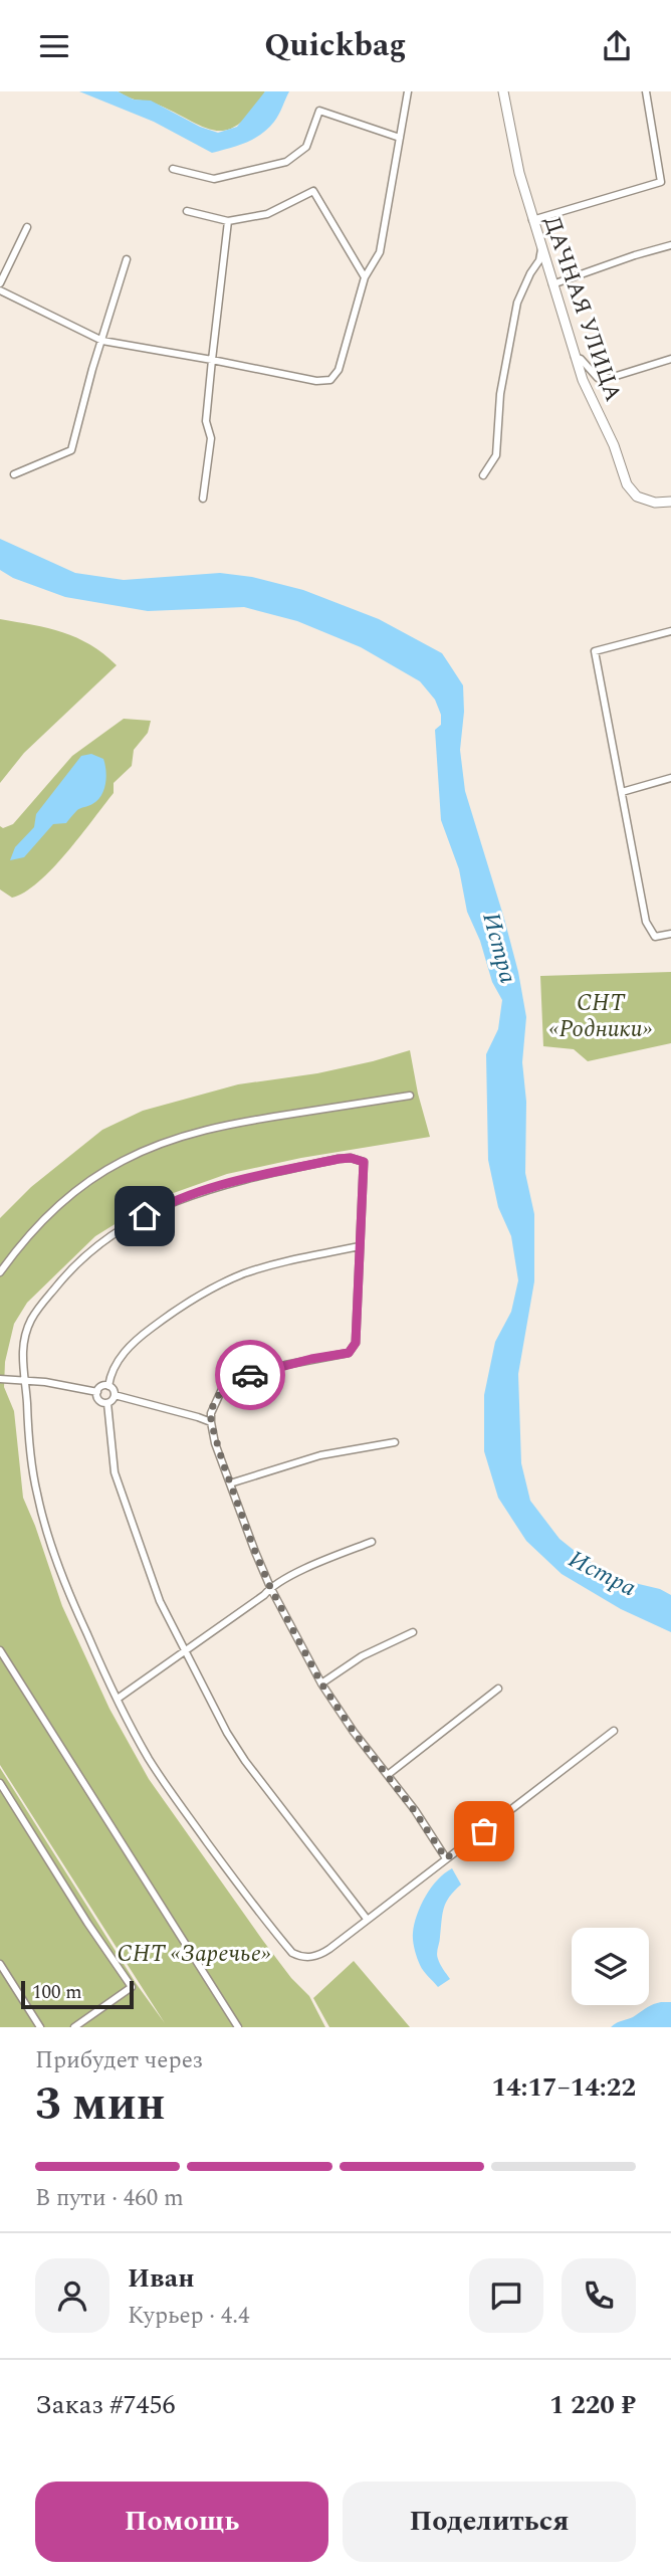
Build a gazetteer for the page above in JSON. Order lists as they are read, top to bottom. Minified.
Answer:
{"streets":{"street":["ДАЧНАЯ УЛИЦА"]},"water":["Истра"],"parks":["СНТ «Родники»","СНТ «Заречье»"],"scale_bar":"100 m","page":{"header":"Quickbag","scale":"100 m","heading":["3 мин","Прибудет через","14:17–14:22"],"panel":["Иван","Курьер · 4.4","Заказ #7456","1 220 ₽"],"bar":"В пути · 460 m","buttons":["Помощь","Поделиться"]}}
